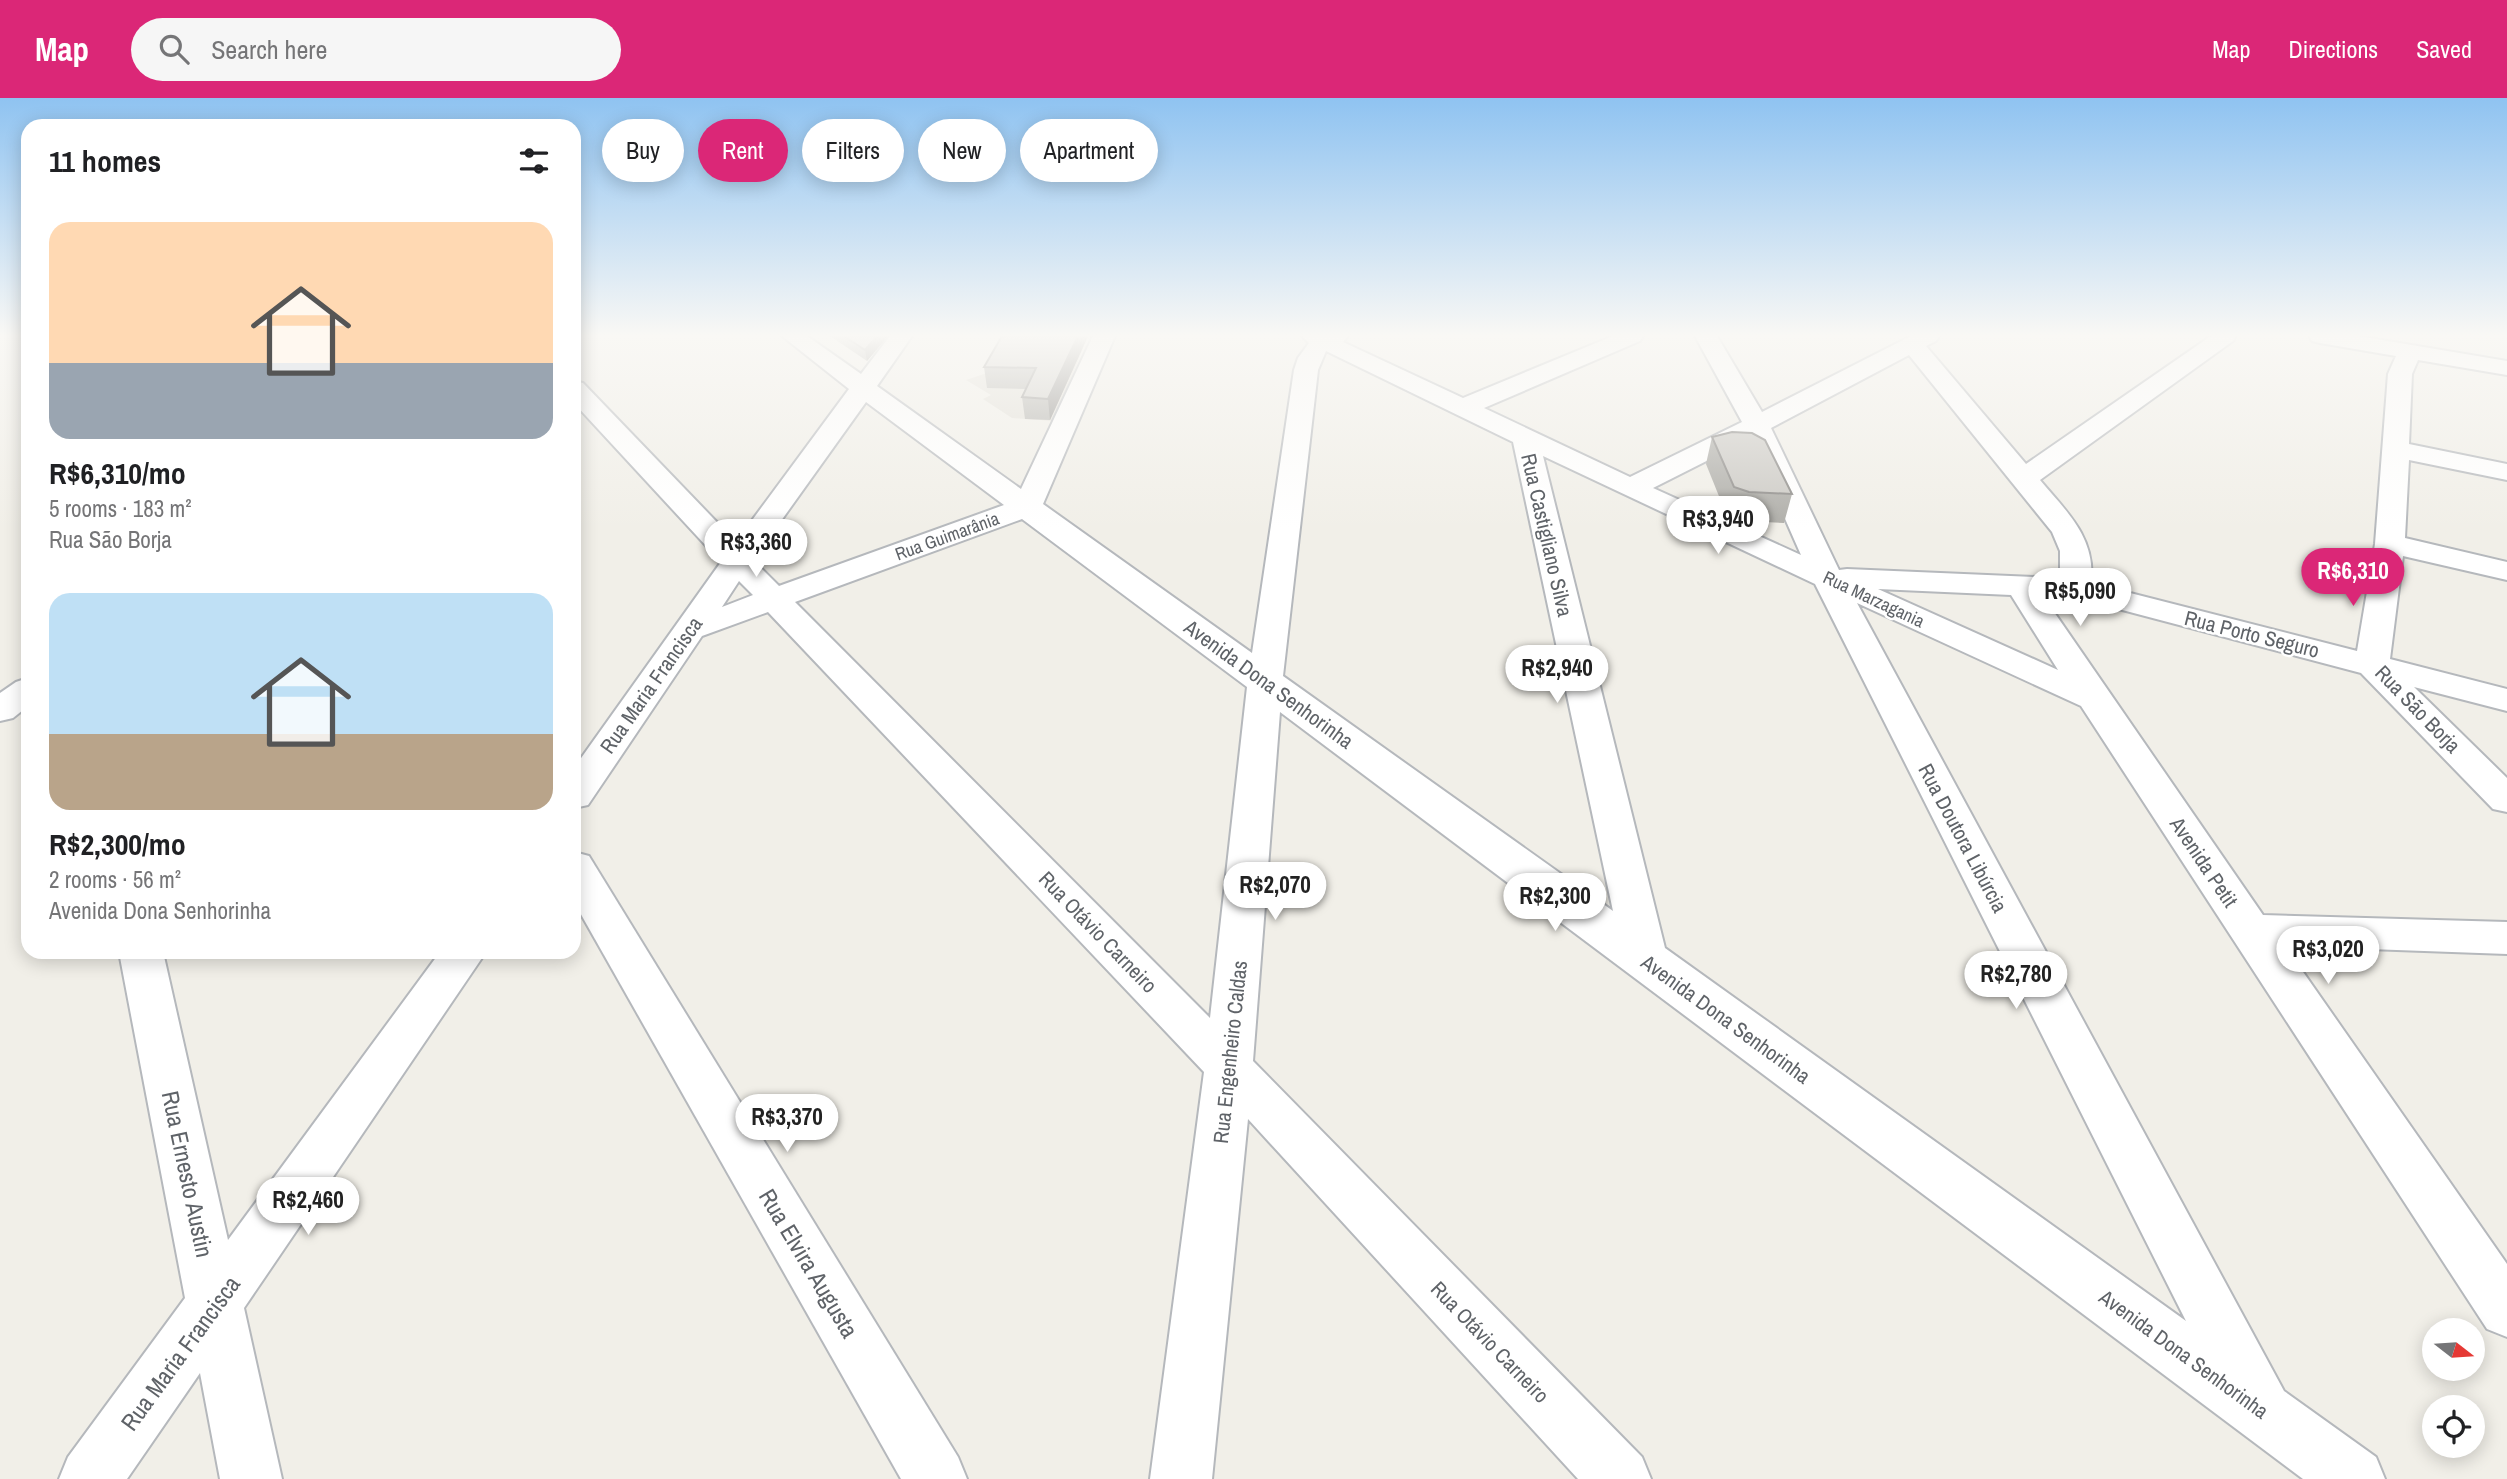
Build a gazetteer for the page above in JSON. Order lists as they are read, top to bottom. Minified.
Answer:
{"streets":{"street":["Rua Castigliano Silva","Rua Guimarânia","Rua Marzagania","Rua Porto Seguro","Avenida Dona Senhorinha","Rua Maria Francisca","Rua São Borja","Rua Doutora Libúrcia","Avenida Petit","Rua Otávio Carneiro","Rua Engenheiro Caldas","Rua Ernesto Austin","Rua Elvira Augusta"]},"crossings":[["Rua Castigliano Silva","Rua Marzagania"],["Rua Castigliano Silva","Avenida Dona Senhorinha"],["Rua Guimarânia","Avenida Dona Senhorinha"],["Rua Guimarânia","Rua Maria Francisca"],["Rua Guimarânia","Rua Otávio Carneiro"],["Rua Marzagania","Rua Porto Seguro"],["Rua Marzagania","Rua Doutora Libúrcia"],["Rua Marzagania","Avenida Petit"],["Rua Porto Seguro","Rua São Borja"],["Rua Porto Seguro","Rua Doutora Libúrcia"],["Rua Porto Seguro","Avenida Petit"],["Avenida Dona Senhorinha","Rua Doutora Libúrcia"],["Avenida Dona Senhorinha","Rua Engenheiro Caldas"],["Rua Maria Francisca","Rua Otávio Carneiro"],["Rua Maria Francisca","Rua Ernesto Austin"],["Rua Otávio Carneiro","Rua Engenheiro Caldas"]],"north":"right","page":{"header":"Map","search":"Search here","nav":["Map","Directions","Saved"],"chip":["Buy","Rent","Filters","New","Apartment"],"heading":"11 homes","list":[{"name":"R$6,310/mo","note":"5 rooms · 183 m² · Rua São Borja"},{"name":"R$2,300/mo","note":"2 rooms · 56 m² · Avenida Dona Senhorinha"}],"price":["R$3,940","R$3,360","R$6,310","R$5,090","R$2,940","R$2,070","R$2,300","R$3,020","R$2,780","R$3,370","R$2,460"]}}
